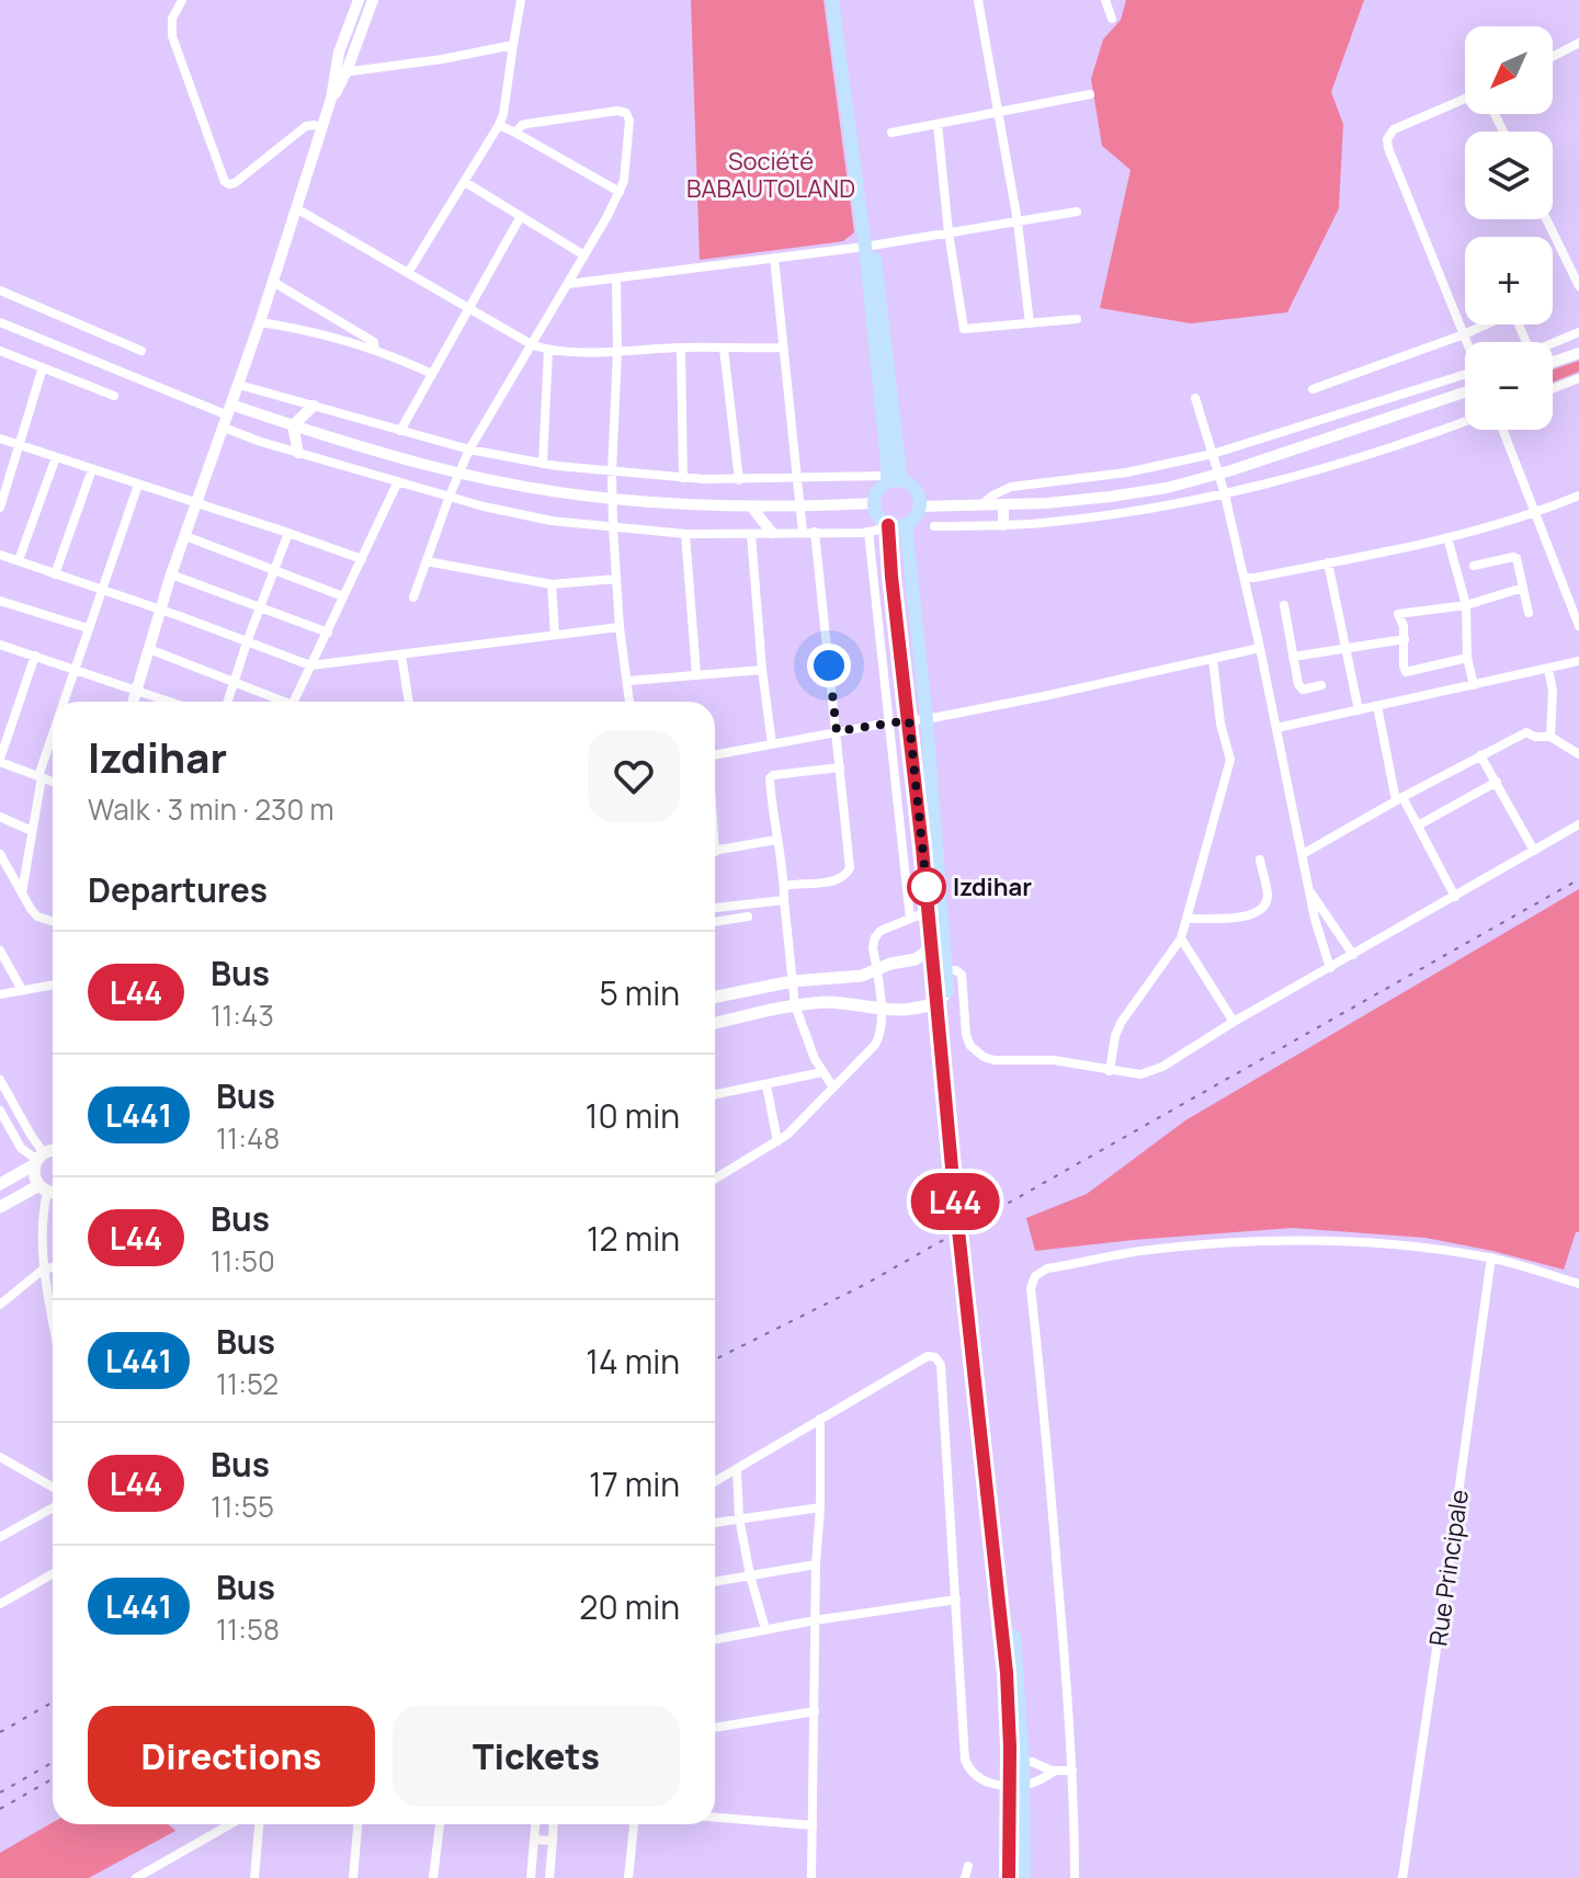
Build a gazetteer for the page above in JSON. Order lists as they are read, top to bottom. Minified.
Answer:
{"streets":{"street":["Rue Principale"]},"parks":["Société BABAUTOLAND"],"places":["Izdihar"],"lines":["bus line L44"],"north":"bottom left","page":{"on_map":"L44","map_buttons":["+","−"],"heading":[["Izdihar","Walk · 3 min · 230 m"],"Departures"],"list":[{"mark":"L44","name":"Bus","note":"11:43","value":"5 min"},{"mark":"L441","name":"Bus","note":"11:48","value":"10 min"},{"mark":"L44","name":"Bus","note":"11:50","value":"12 min"},{"mark":"L441","name":"Bus","note":"11:52","value":"14 min"},{"mark":"L44","name":"Bus","note":"11:55","value":"17 min"},{"mark":"L441","name":"Bus","note":"11:58","value":"20 min"}],"buttons":["Directions","Tickets"]}}
